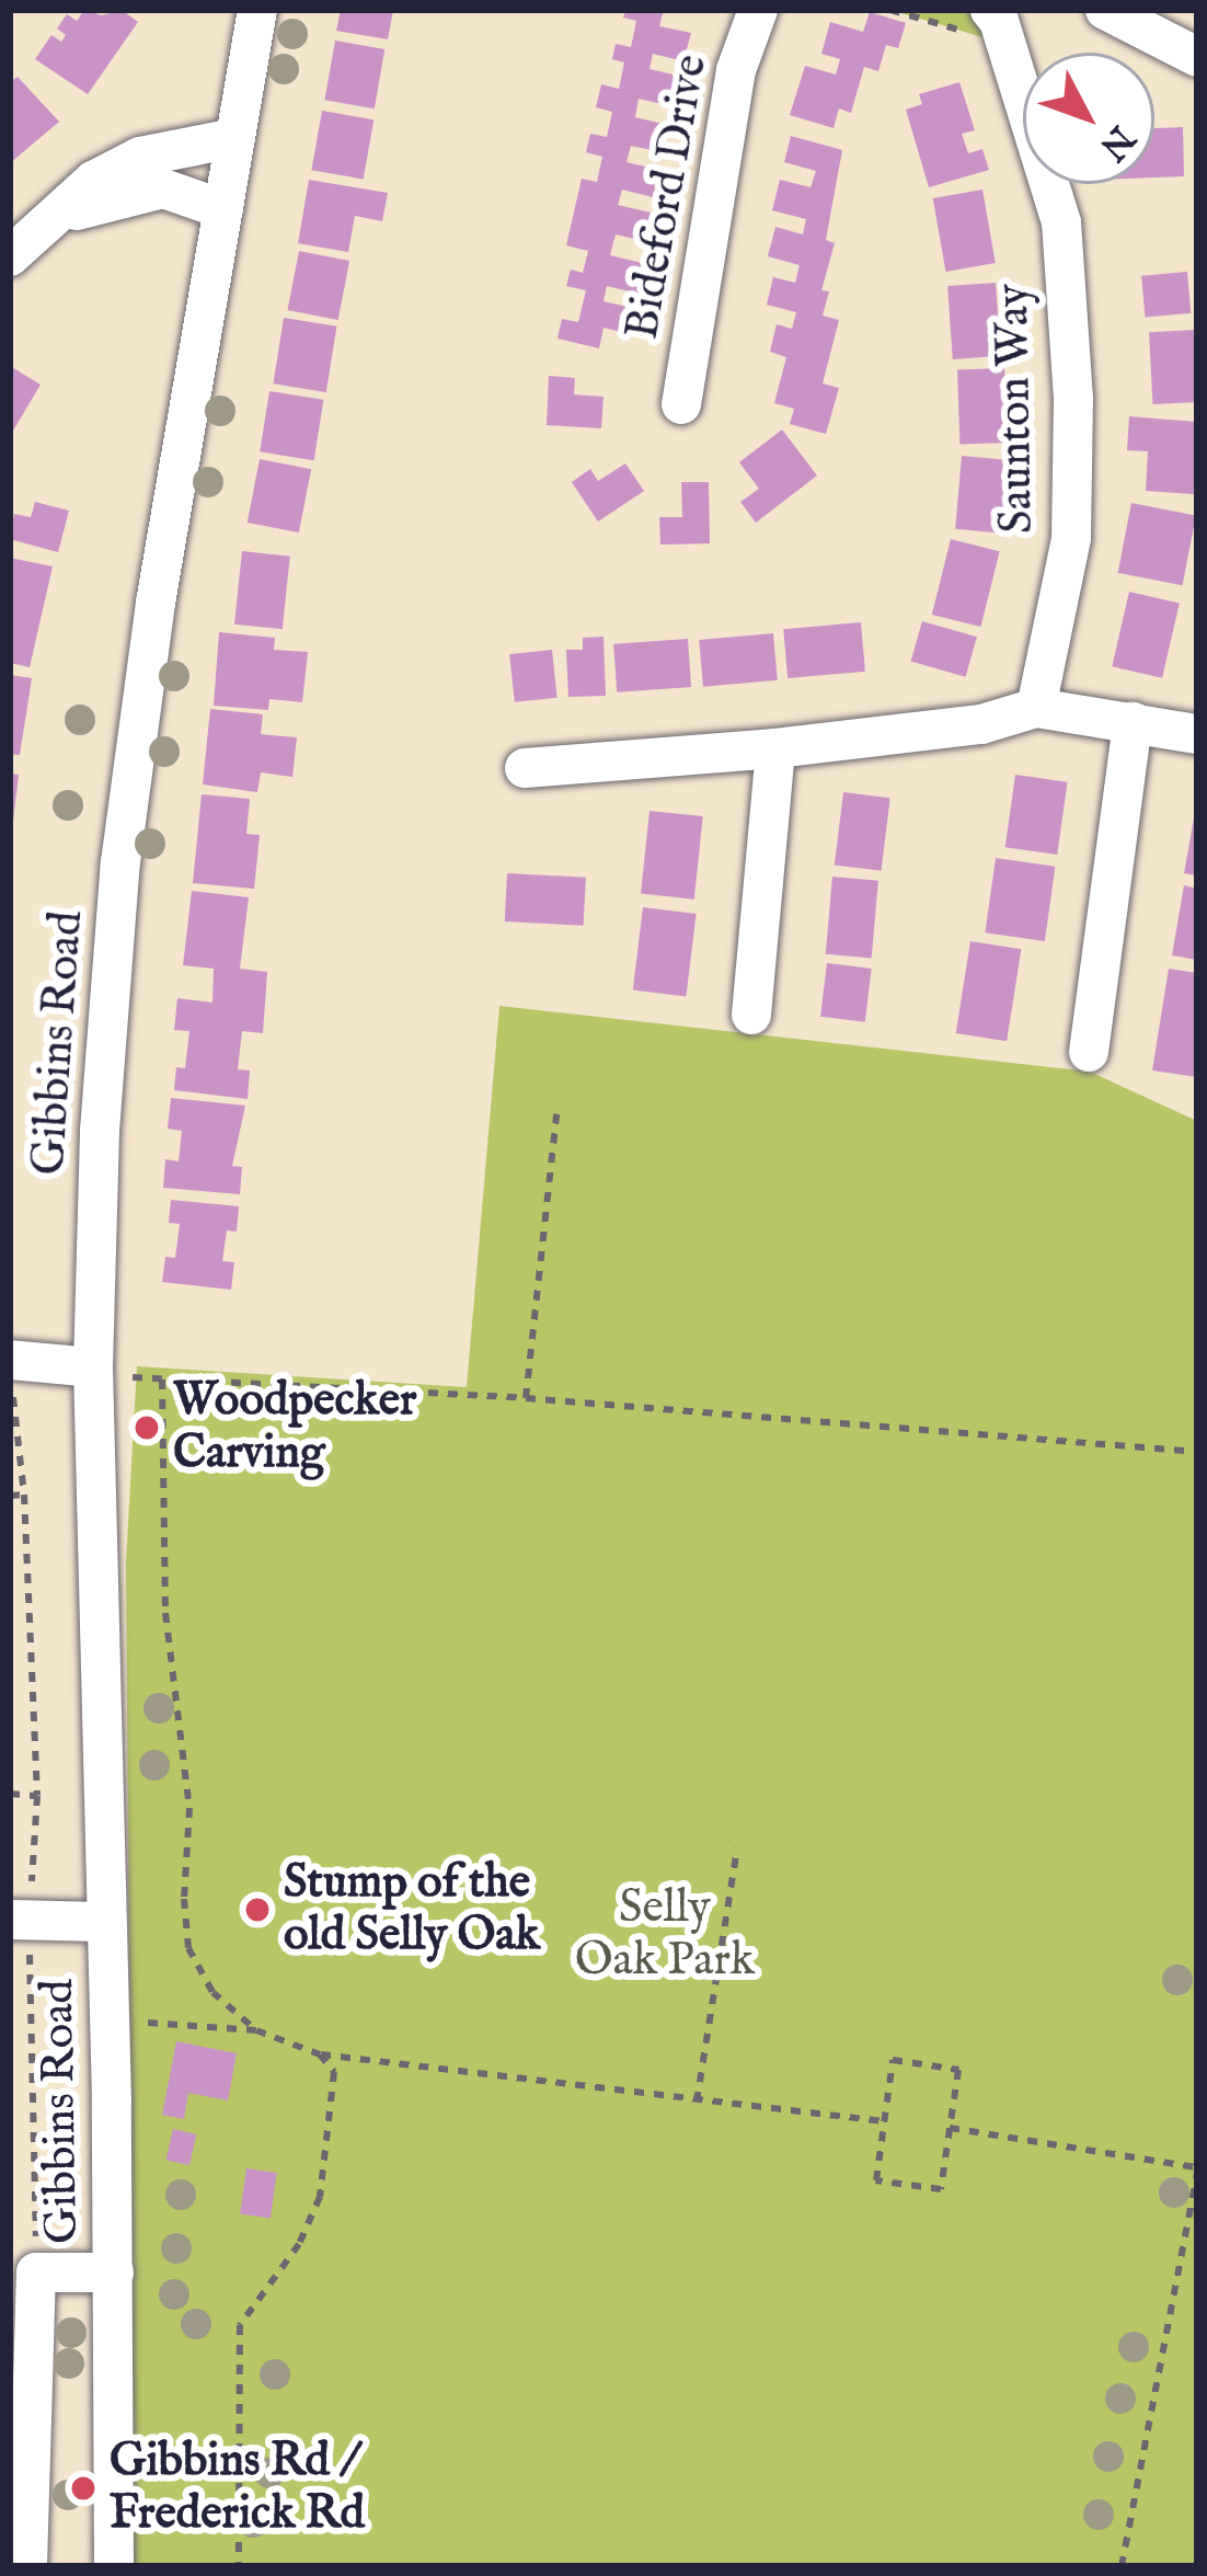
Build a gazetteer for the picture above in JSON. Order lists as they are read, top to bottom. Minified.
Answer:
{"streets":{"street":["Bideford Drive","Saunton Way","Gibbins Road"]},"parks":["Selly Oak Park"],"places":["Woodpecker Carving","Stump of the old Selly Oak","Gibbins Rd / Frederick Rd"],"north":"bottom right"}
